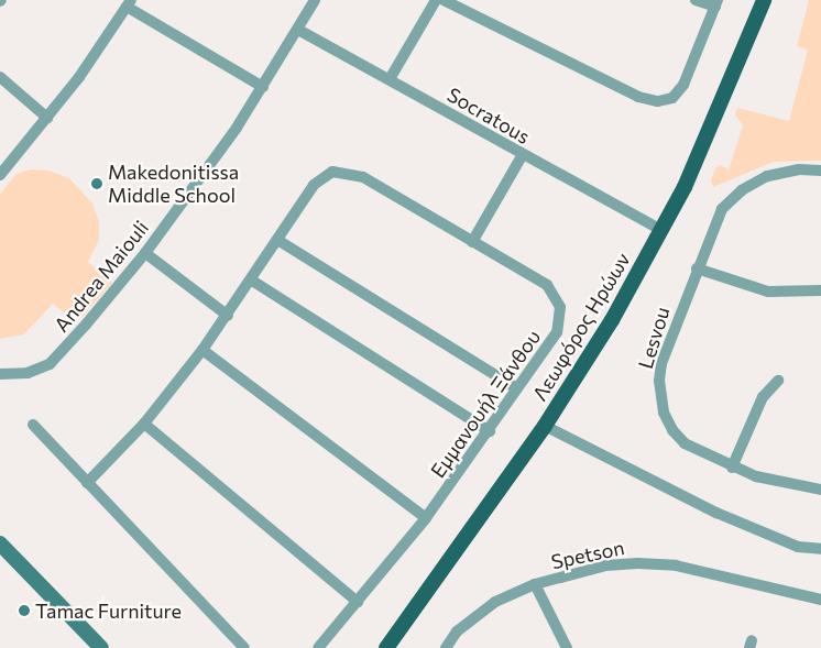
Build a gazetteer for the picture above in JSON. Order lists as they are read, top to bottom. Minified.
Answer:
{"streets":{"main road":["Λεωφόρος Ηρώων"],"street":["Socratous","Andrea Maiouli","Lesvou","Εμμανουήλ Ξάνθου","Spetson"]},"crossings":[["Socratous","Andrea Maiouli"],["Socratous","Λεωφόρος Ηρώων"]],"places":["Makedonitissa Middle School","Tamac Furniture"]}
